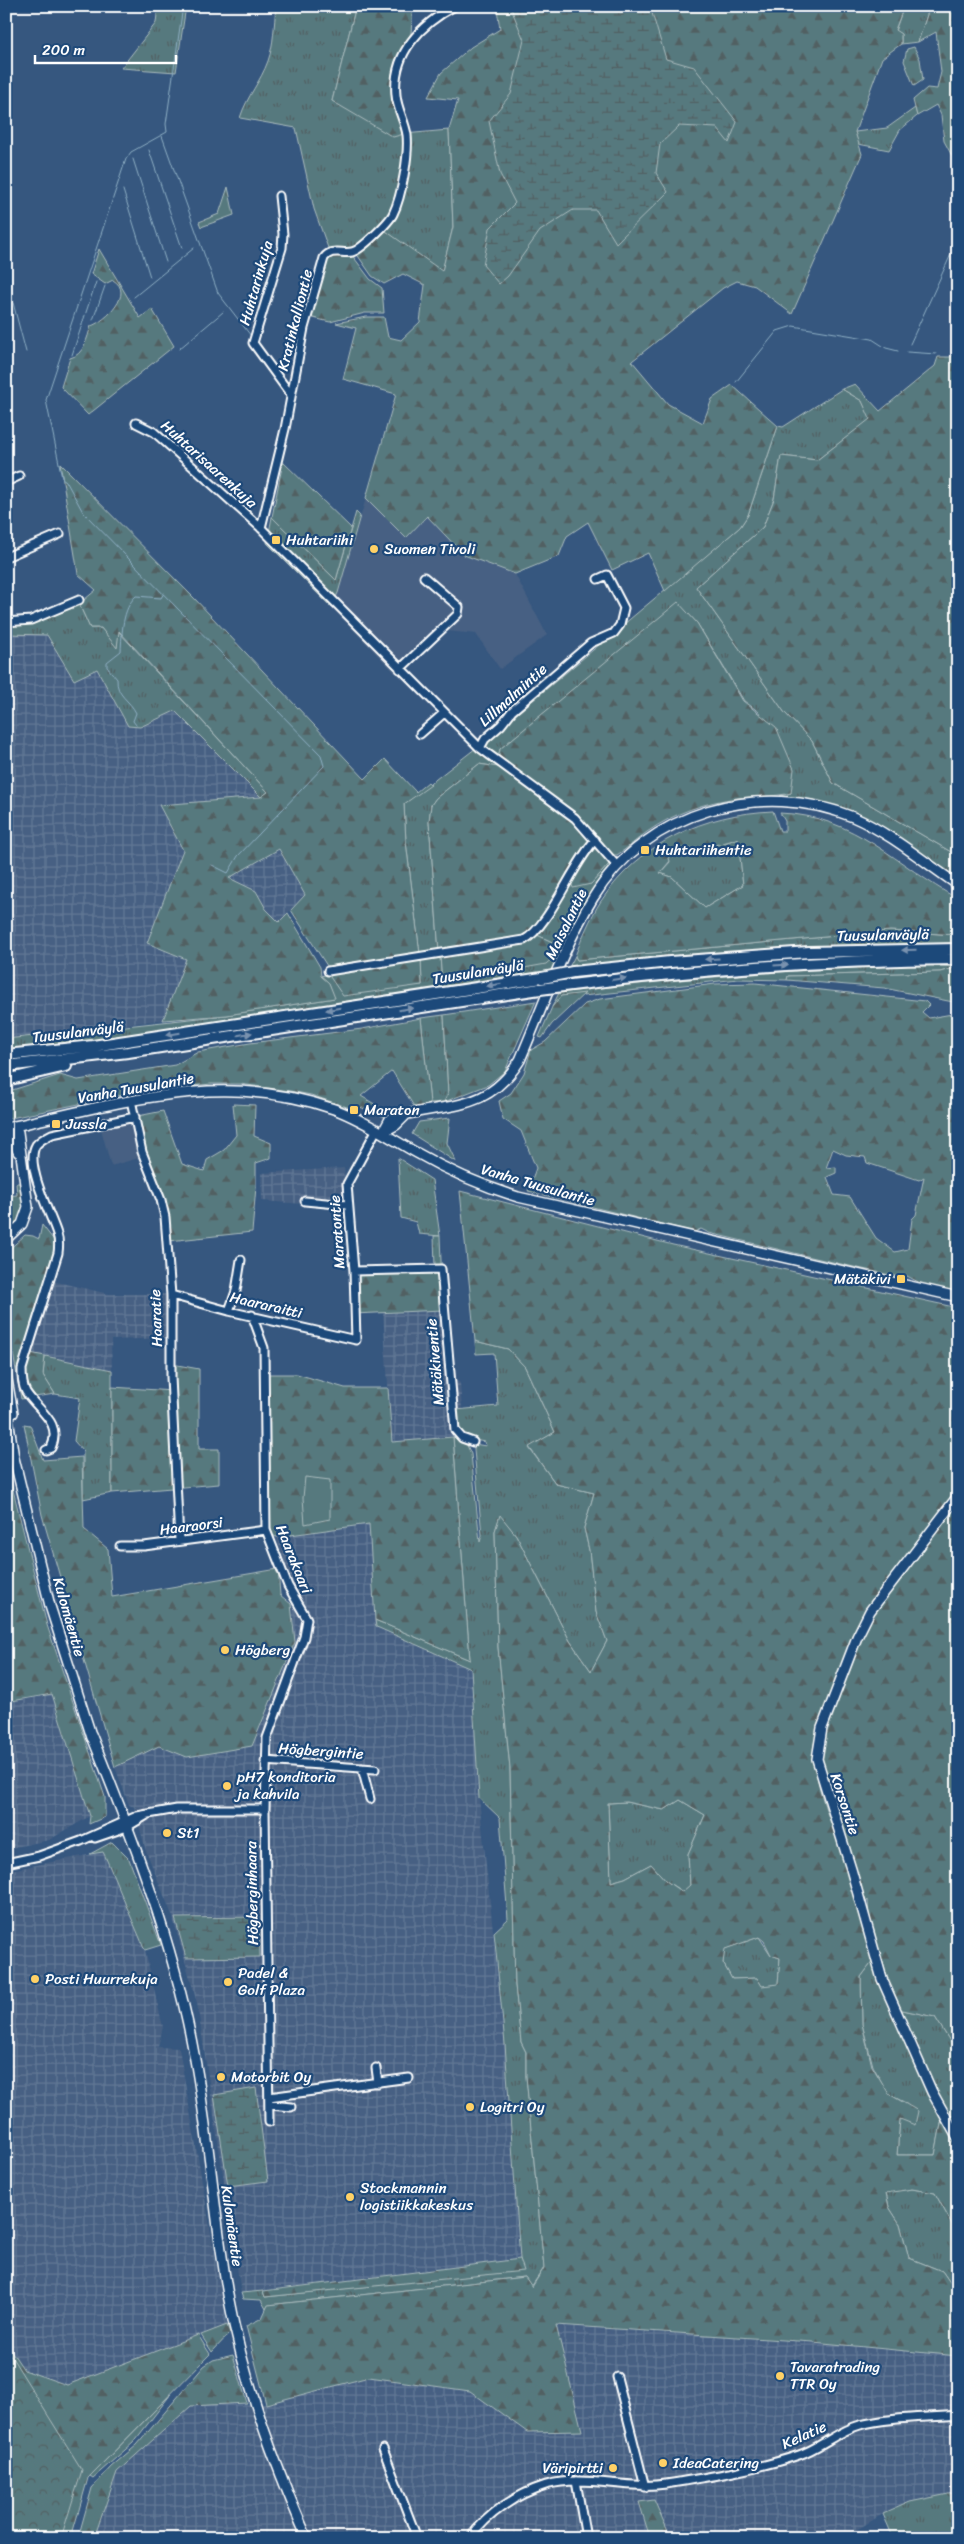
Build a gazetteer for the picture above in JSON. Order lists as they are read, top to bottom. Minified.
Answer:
{"streets":{"highway":["Tuusulanväylä"],"main road":["Maisalantie","Vanha Tuusulantie","Kulomäentie","Korsontie"],"street":["Huhtarinkuja","Kratinkalliontie","Huhtarisaarenkuja","Lillmalmintie","Maratontie","Haararaitti","Haaratie","Mätäkiventie","Haaraorsi","Haarakaari","Högbergintie","Högberginhaara","Kelatie"]},"crossings":[["Huhtarinkuja","Kratinkalliontie"],["Kratinkalliontie","Huhtarisaarenkuja"],["Maisalantie","Vanha Tuusulantie"],["Maisalantie","Maratontie"],["Vanha Tuusulantie","Maratontie"],["Vanha Tuusulantie","Haaratie"],["Maratontie","Haararaitti"],["Maratontie","Mätäkiventie"],["Haararaitti","Haaratie"],["Haararaitti","Haarakaari"],["Haaratie","Haaraorsi"],["Haaraorsi","Haarakaari"],["Haarakaari","Högbergintie"],["Haarakaari","Högberginhaara"]],"places":{"transit":["Huhtariihi","Huhtariihentie","Maraton","Jussla","Mätäkivi"],"other":["Suomen Tivoli","Högberg","pH7 konditoria ja kahvila","St1","Posti Huurrekuja","Padel & Golf Plaza","Motorbit Oy","Logitri Oy","Stockmannin logistiikkakeskus","Tavaratrading TTR Oy","IdeaCatering","Väripirtti"]},"scale_bar":"200 m"}
